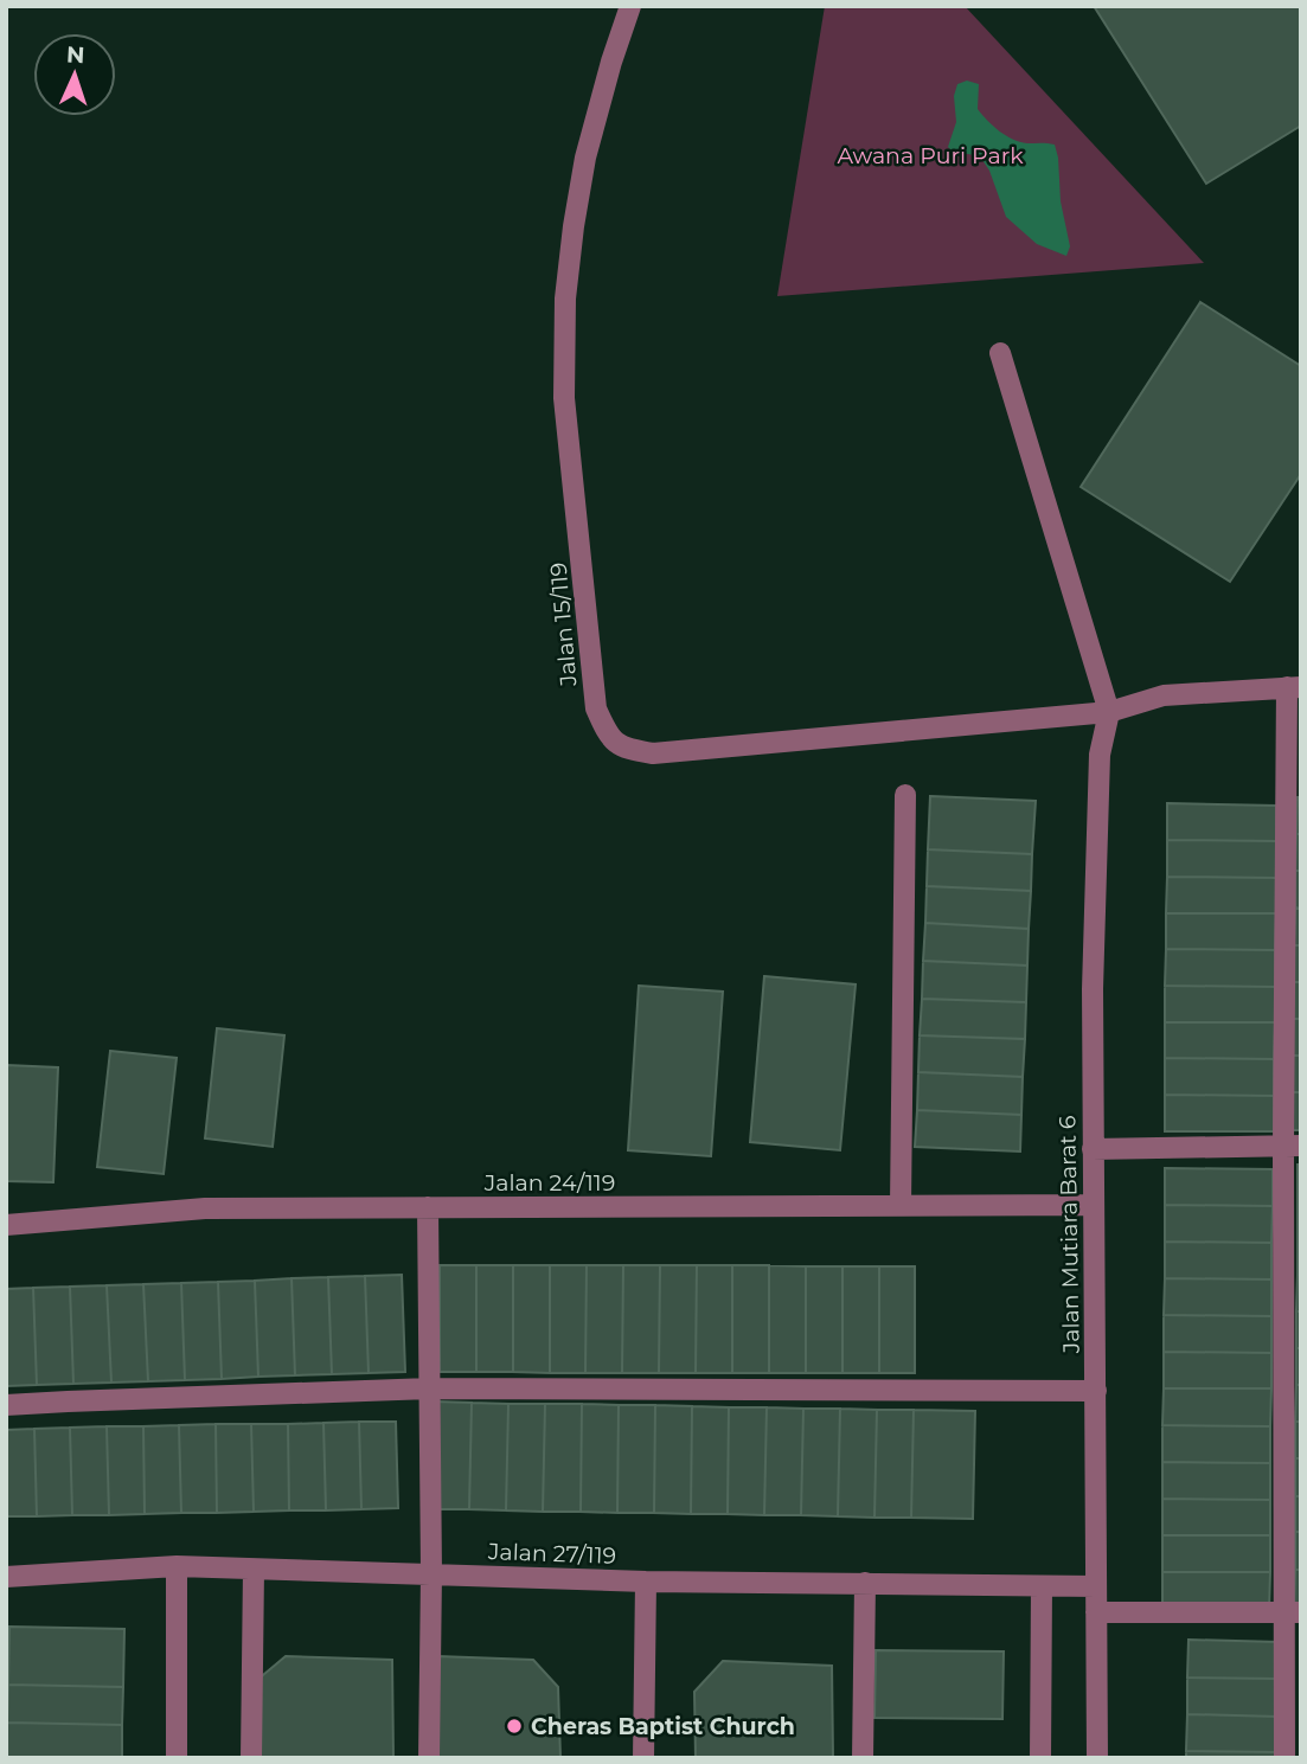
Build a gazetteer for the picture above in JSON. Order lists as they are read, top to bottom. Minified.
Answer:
{"streets":{"street":["Jalan 15/119","Jalan 24/119","Jalan Mutiara Barat 6","Jalan 27/119"]},"crossings":[["Jalan 15/119","Jalan Mutiara Barat 6"],["Jalan 24/119","Jalan Mutiara Barat 6"],["Jalan Mutiara Barat 6","Jalan 27/119"]],"parks":["Awana Puri Park"],"places":["Cheras Baptist Church"],"north":"top"}
